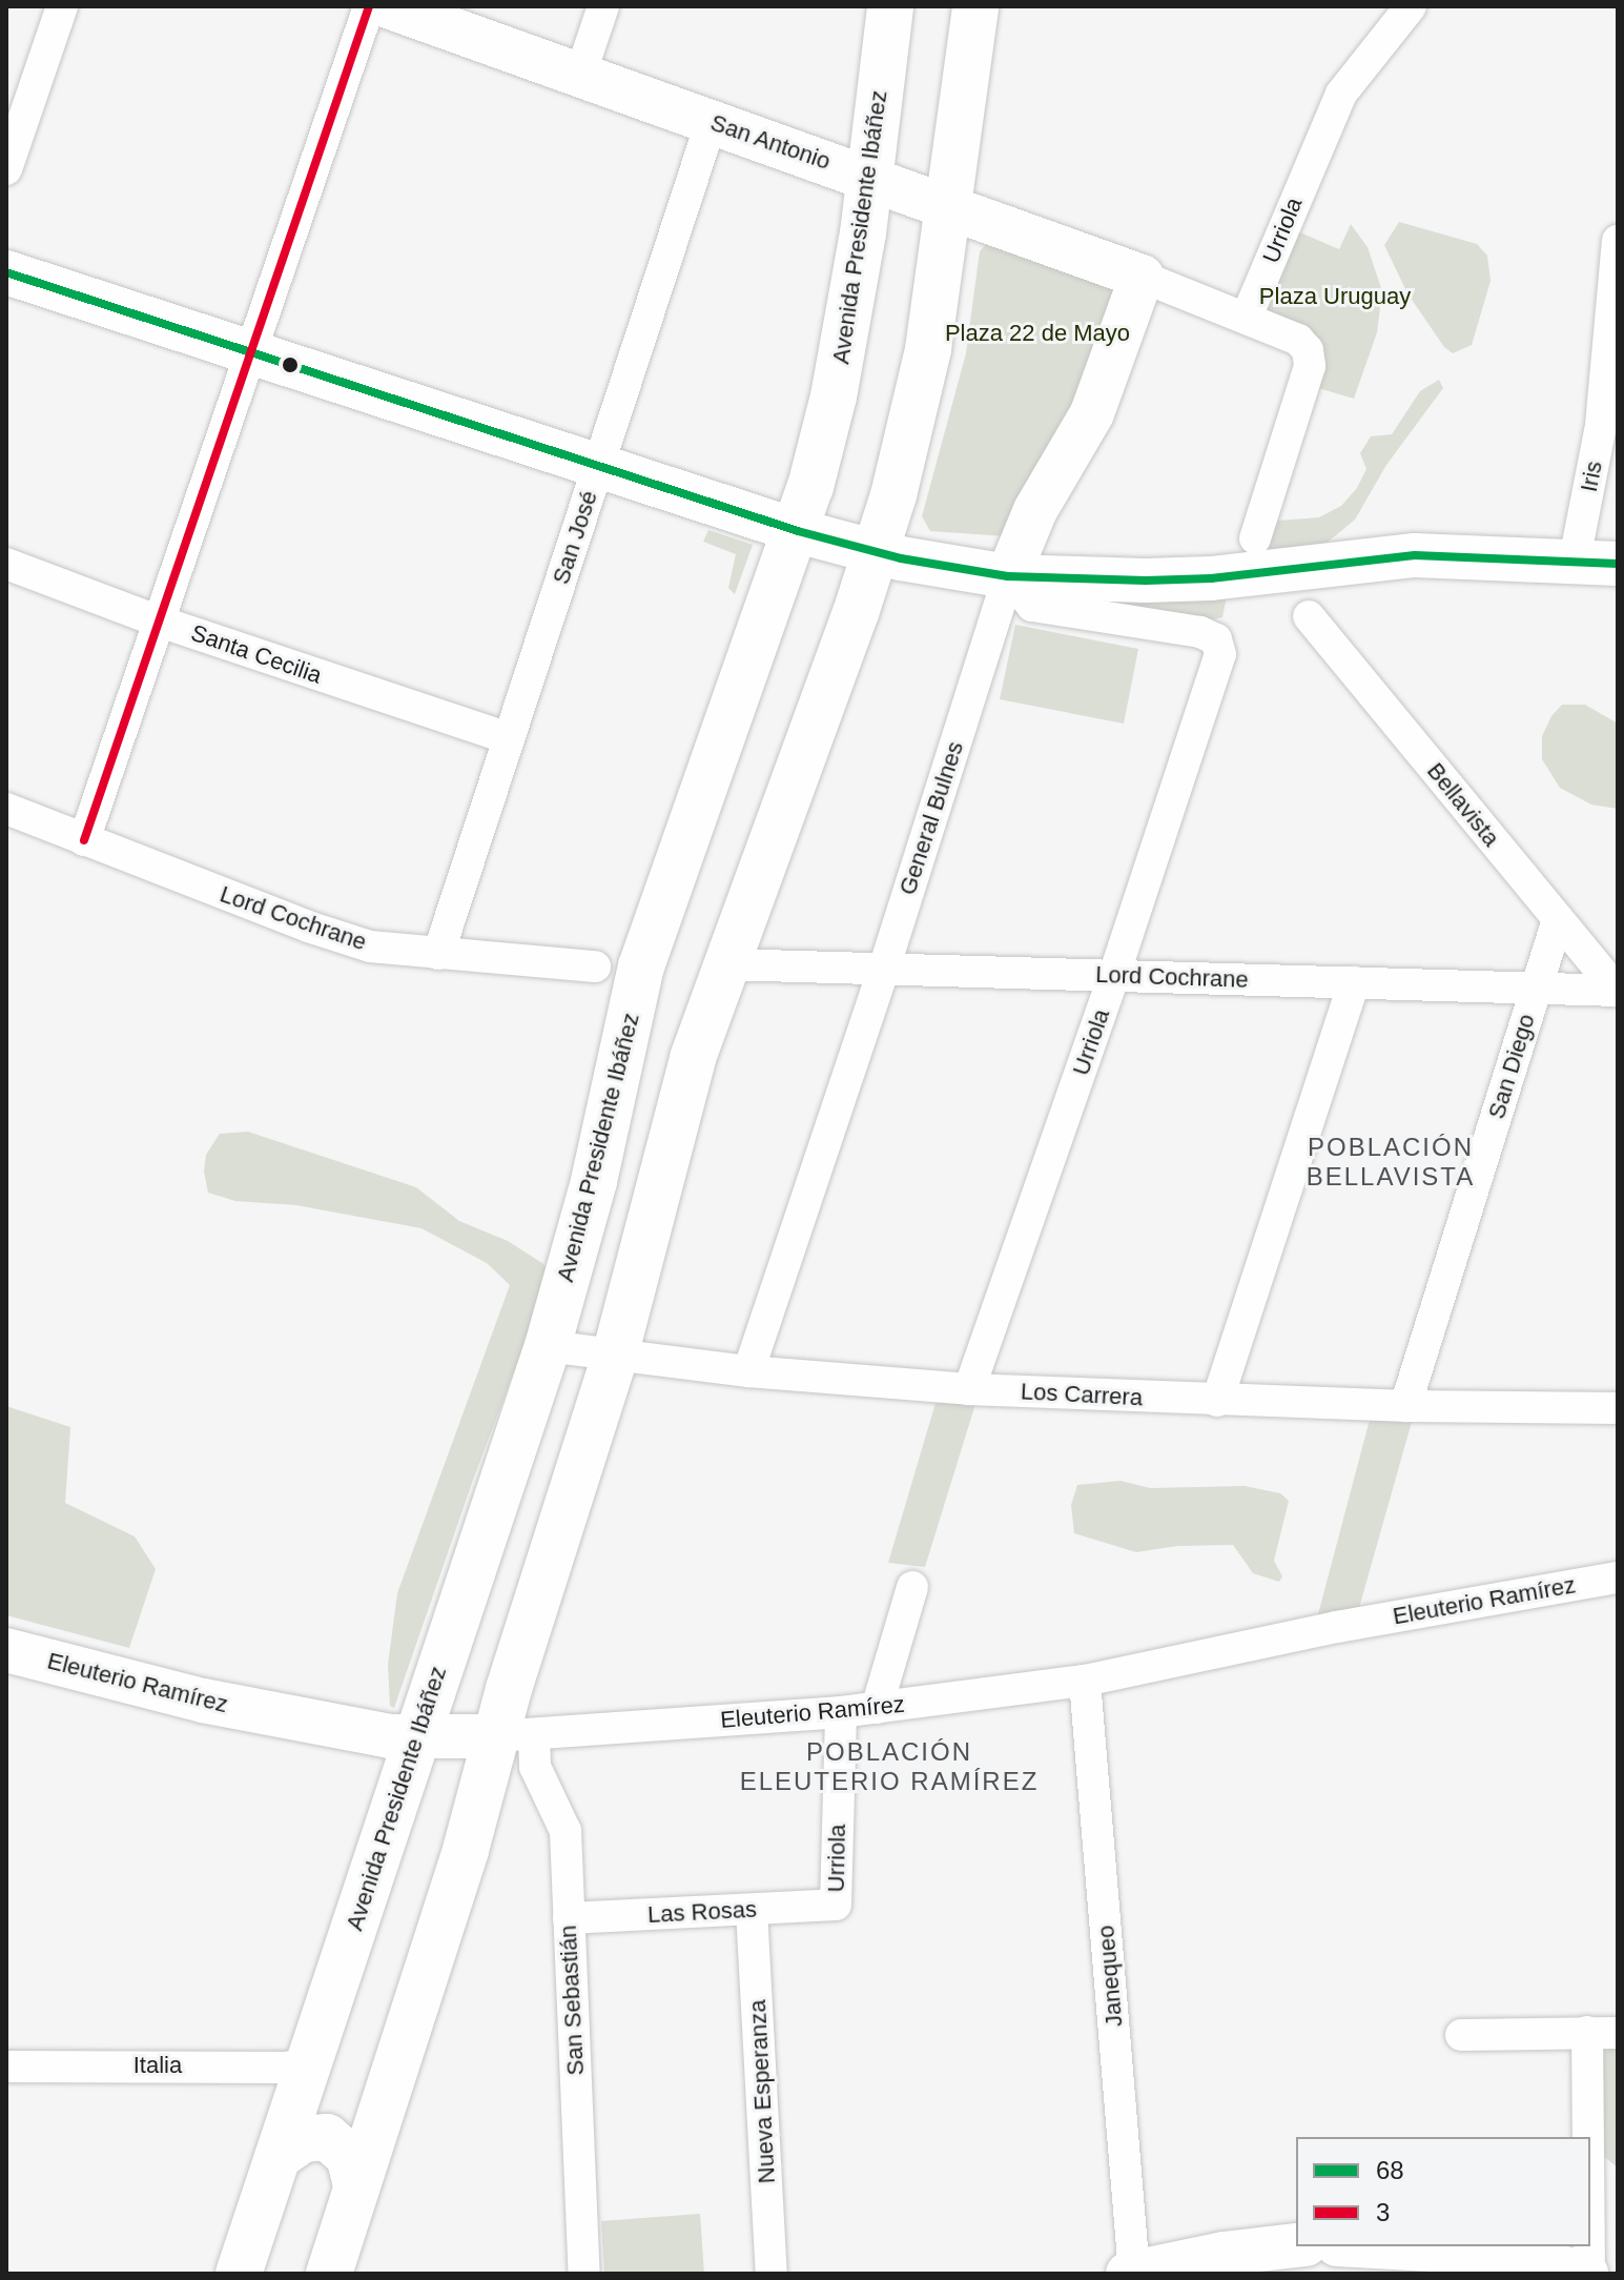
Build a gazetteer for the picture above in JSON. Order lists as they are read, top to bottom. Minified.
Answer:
{"streets":{"main road":["San Antonio","Avenida Presidente Ibáñez","General Bulnes","Eleuterio Ramírez"],"street":["Urriola","Iris","San José","Santa Cecilia","Bellavista","Lord Cochrane","San Diego","Los Carrera","Las Rosas","Janequeo","San Sebastián","Italia","Nueva Esperanza"]},"crossings":[["San Antonio","Avenida Presidente Ibáñez"],["San Antonio","Urriola"],["San Antonio","San José"],["San Antonio","General Bulnes"],["Avenida Presidente Ibáñez","Los Carrera"],["Avenida Presidente Ibáñez","Eleuterio Ramírez"],["Avenida Presidente Ibáñez","Italia"],["Urriola","General Bulnes"],["Urriola","Lord Cochrane"],["Urriola","Los Carrera"],["Urriola","Eleuterio Ramírez"],["Urriola","Las Rosas"],["San José","Santa Cecilia"],["San José","Lord Cochrane"],["Bellavista","Lord Cochrane"],["Bellavista","San Diego"],["General Bulnes","Lord Cochrane"],["General Bulnes","Los Carrera"],["Lord Cochrane","San Diego"],["San Diego","Los Carrera"],["Eleuterio Ramírez","Janequeo"],["Eleuterio Ramírez","San Sebastián"],["Las Rosas","San Sebastián"],["Las Rosas","Nueva Esperanza"]],"districts":["POBLACIÓN BELLAVISTA","POBLACIÓN ELEUTERIO RAMÍREZ"],"parks":["Plaza Uruguay","Plaza 22 de Mayo"],"lines":["transit line 3","transit line 68"],"legend":["68","3"]}
